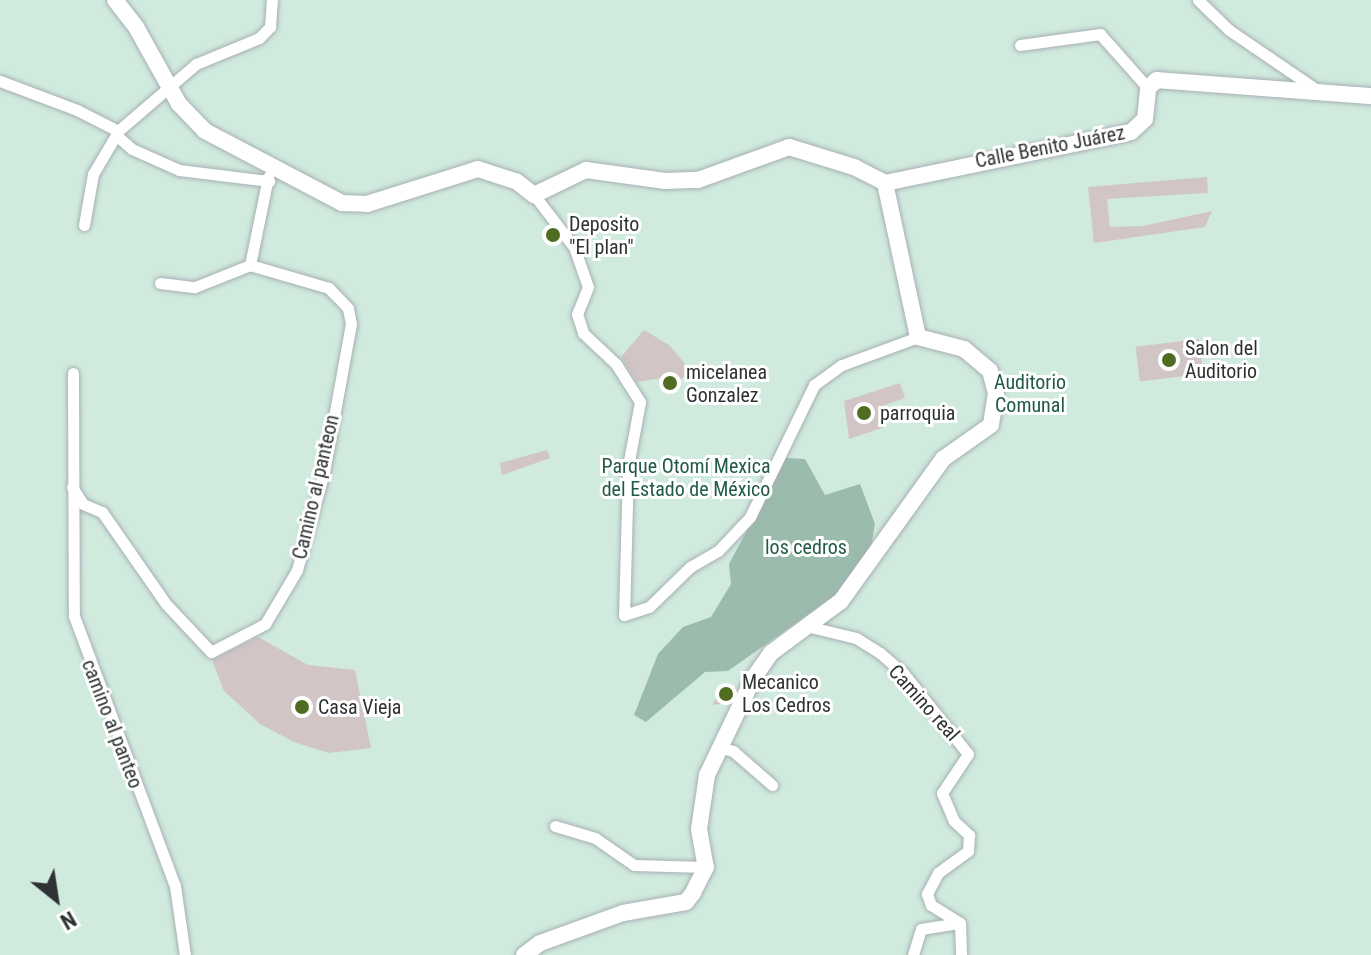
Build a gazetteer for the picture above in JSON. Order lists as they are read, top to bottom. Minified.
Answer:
{"streets":{"main road":["Calle Benito Juárez"],"street":["Camino al panteon","Camino real","camino al panteo"]},"crossings":[["Camino al panteon","camino al panteo"]],"parks":["Auditorio Comunal","Parque Otomí Mexica del Estado de México","los cedros"],"places":["Deposito \"El plan\"","Salon del Auditorio","micelanea Gonzalez","parroquia","Mecanico Los Cedros","Casa Vieja"],"north":"bottom right"}
